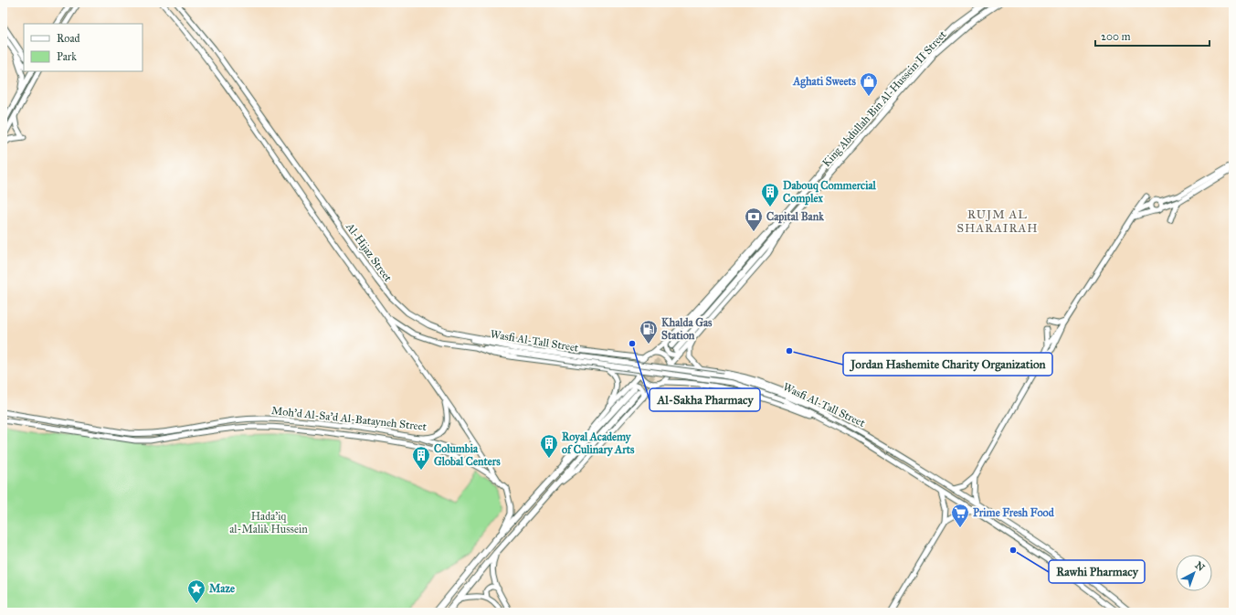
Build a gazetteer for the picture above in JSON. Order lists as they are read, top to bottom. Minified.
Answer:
{"streets":{"highway":["King Abdullah Bin Al-Hussein II Street"],"street":["Al-Hijaz Street","Wasfi Al-Tall Street","Moh'd Al-Sa'd Al-Batayneh Street"]},"crossings":[["Al-Hijaz Street","Wasfi Al-Tall Street"],["Al-Hijaz Street","Moh'd Al-Sa'd Al-Batayneh Street"]],"districts":["RUJM AL SHARAIRAH"],"parks":["Hada'iq al-Malik Hussein"],"places":{"shop":["Aghati Sweets"],"building":["Dabouq Commercial Complex","Royal Academy of Culinary Arts","Columbia Global Centers"],"bank":["Capital Bank"],"other":["Al-Sakha Pharmacy","Jordan Hashemite Charity Organization","Rawhi Pharmacy"],"fuel station":["Khalda Gas Station"],"supermarket":["Prime Fresh Food"],"place":["Maze"]},"legend":["Road","Park"],"scale_bar":"200 m","north":"top right"}
